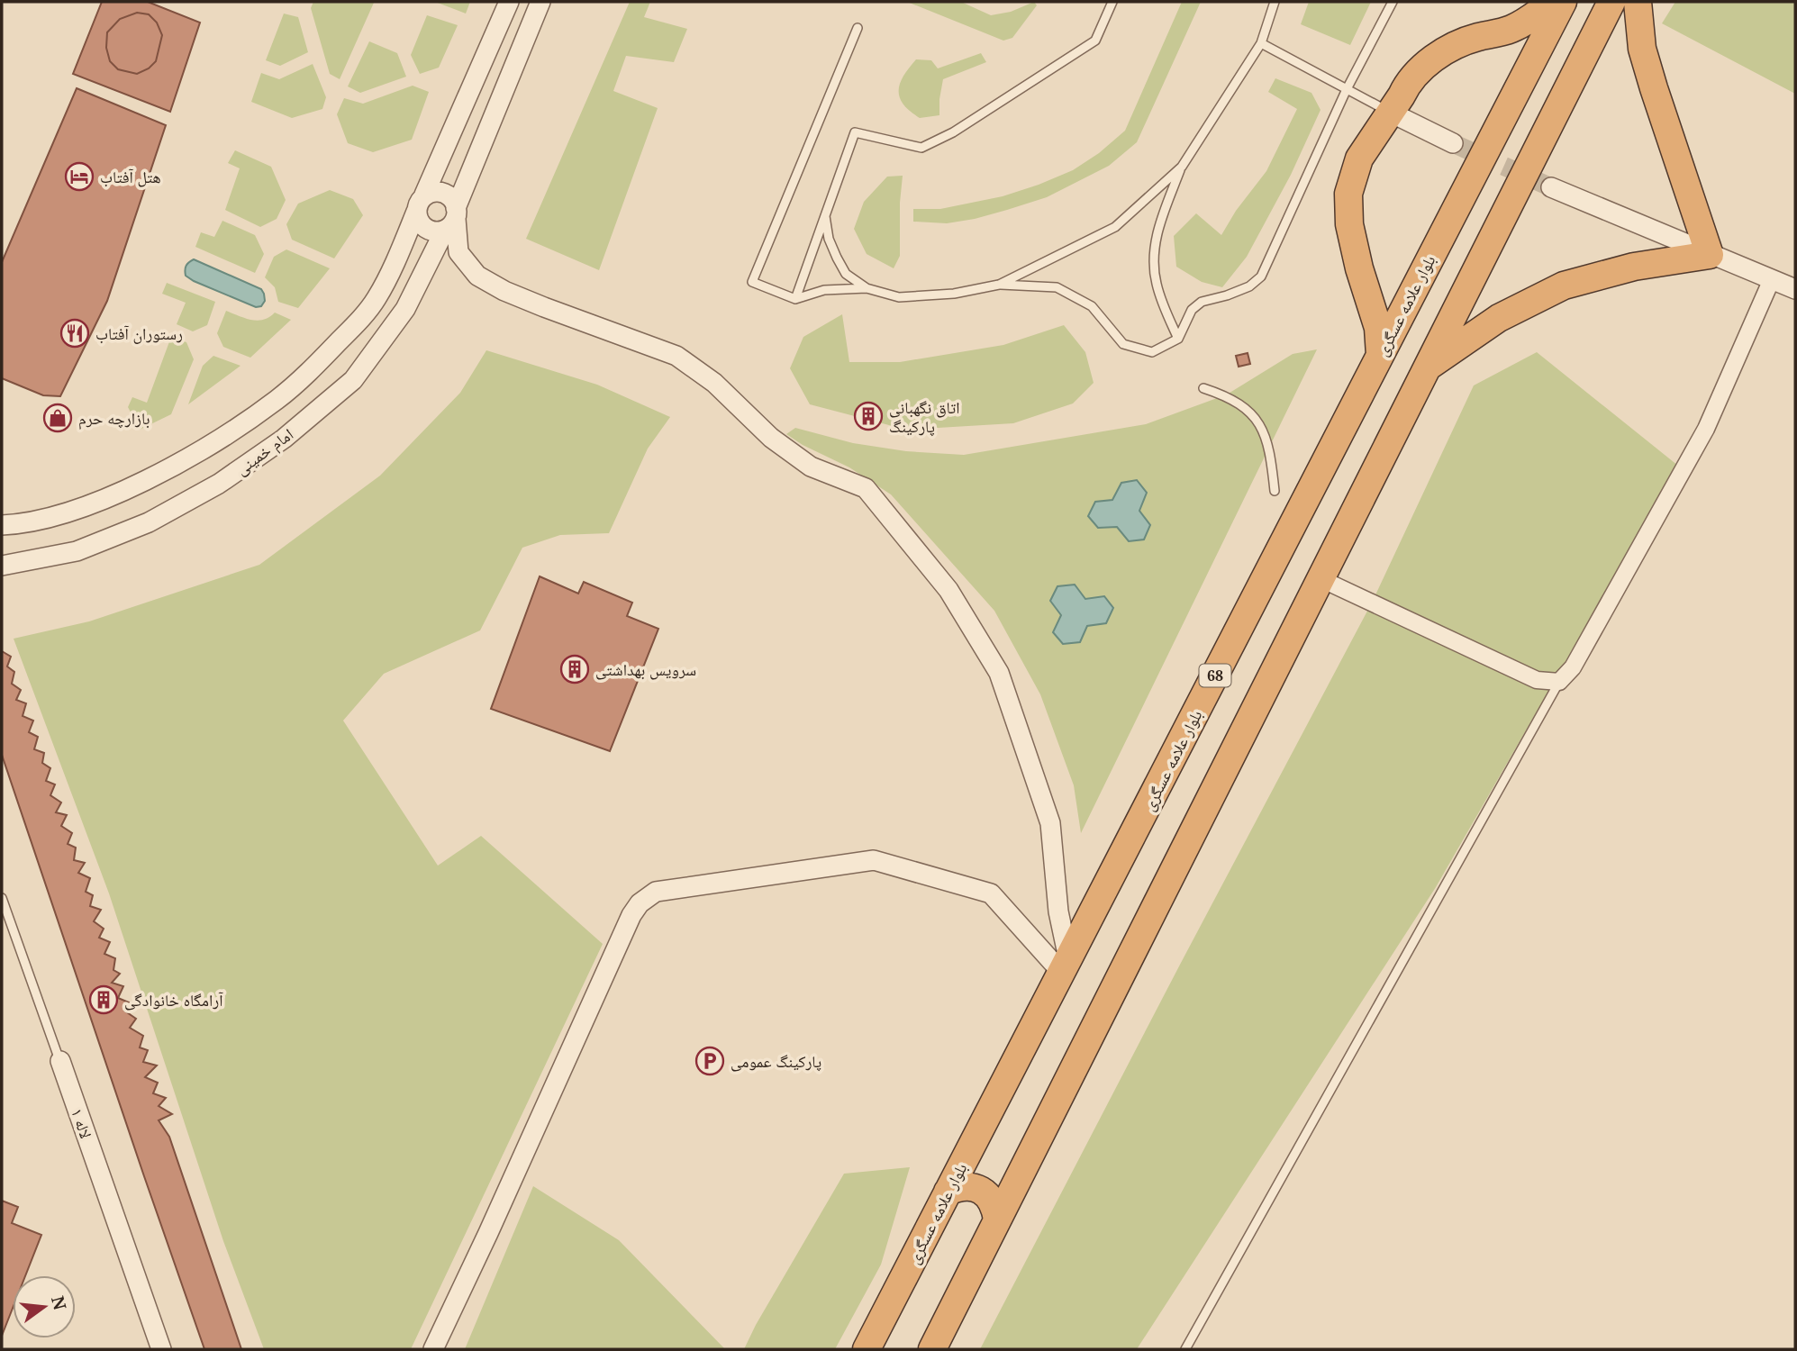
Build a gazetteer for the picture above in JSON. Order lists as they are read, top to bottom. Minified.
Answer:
{"streets":{"highway":["بلوار علامه عسگری","68"],"street":["امام خمینی","لاله ۱"]},"places":{"hotel":["هتل آفتاب"],"restaurant":["رستوران آفتاب"],"building":["اتاق نگهبانی پارکینگ","سرویس بهداشتی","آرامگاه خانوادگی"],"shop":["بازارچه حرم"],"parking":["پارکینگ عمومی"]},"north":"right"}
